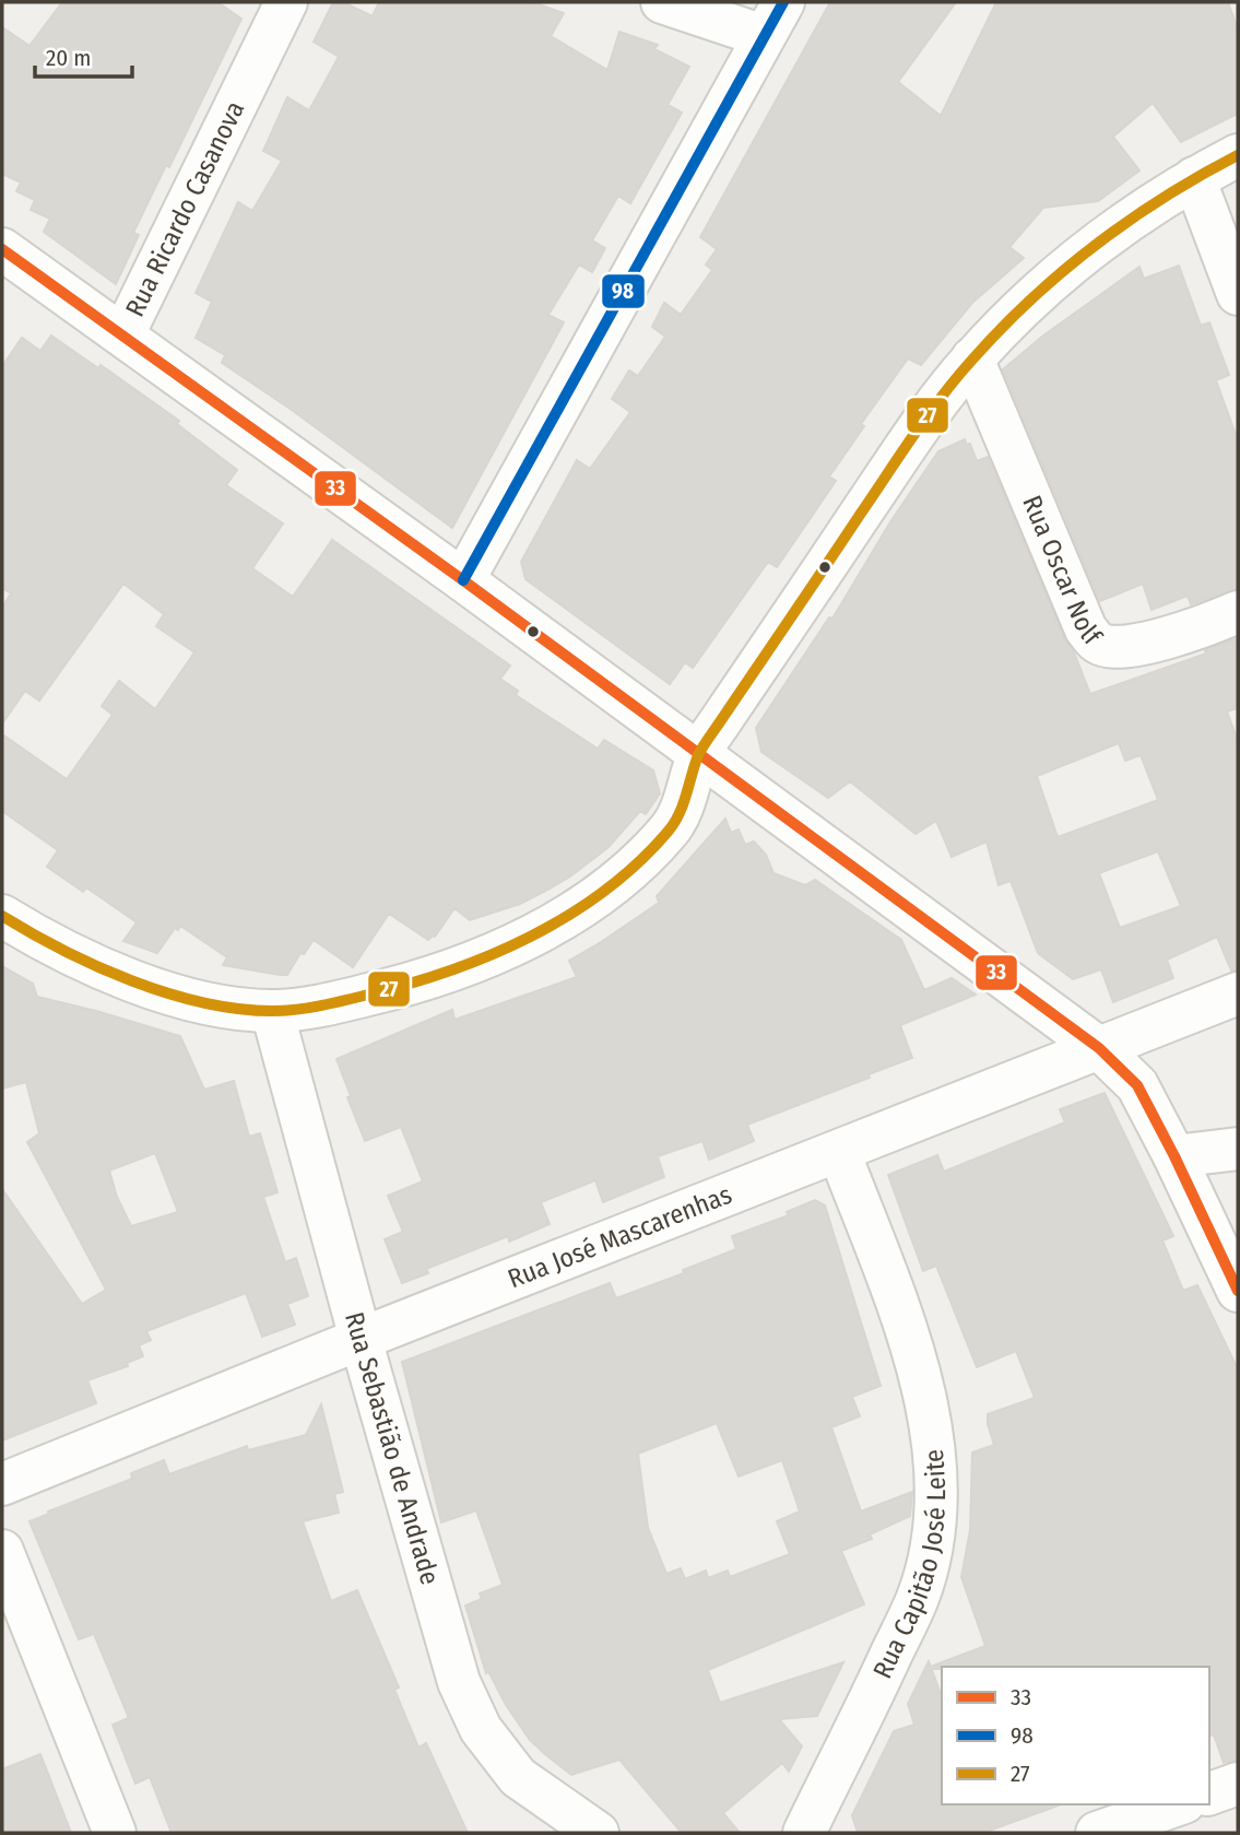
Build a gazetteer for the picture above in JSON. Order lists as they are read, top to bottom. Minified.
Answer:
{"streets":{"street":["Rua Ricardo Casanova","Rua Oscar Nolf","Rua José Mascarenhas","Rua Sebastião de Andrade","Rua Capitão José Leite"]},"crossings":[["Rua José Mascarenhas","Rua Sebastião de Andrade"],["Rua José Mascarenhas","Rua Capitão José Leite"]],"lines":["transit line 98","transit line 27","transit line 33"],"legend":["33","98","27"],"scale_bar":"20 m"}
